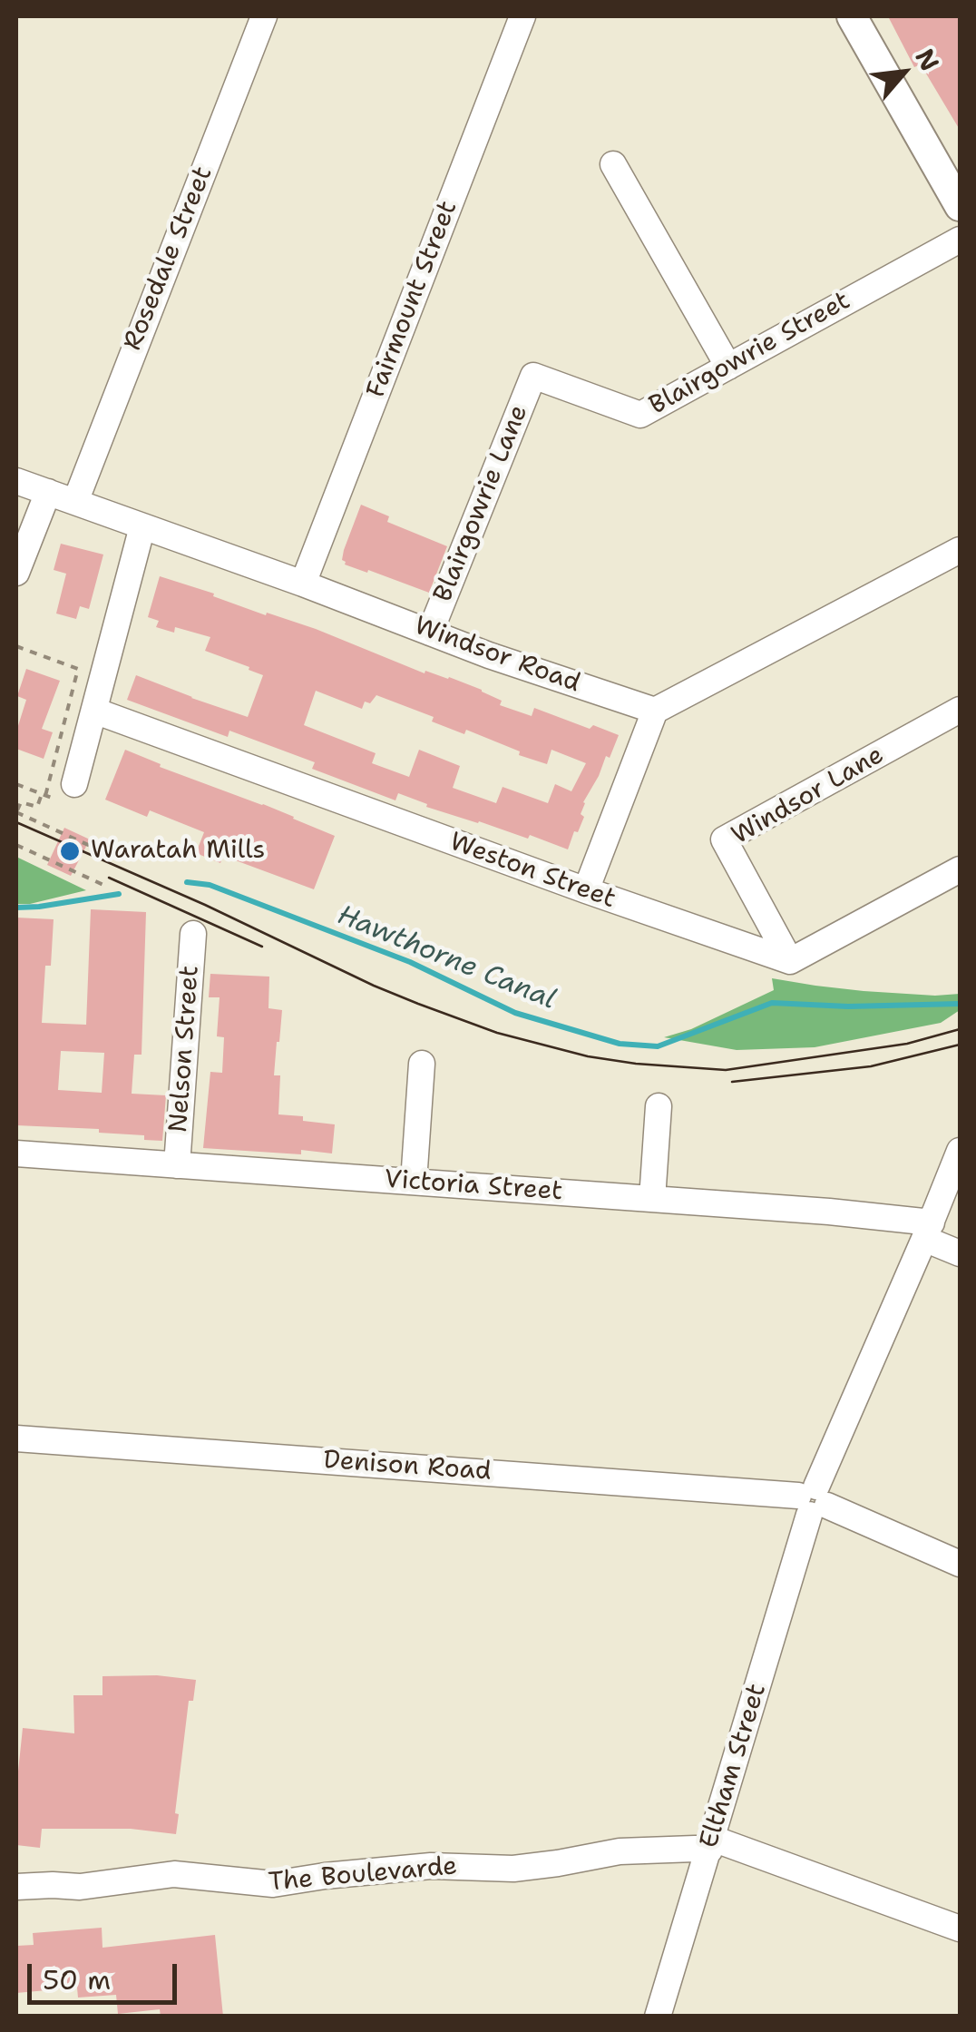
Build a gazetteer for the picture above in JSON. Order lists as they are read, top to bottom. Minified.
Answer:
{"streets":{"street":["Rosedale Street","Fairmount Street","Blairgowrie Street","Blairgowrie Lane","Windsor Road","Windsor Lane","Weston Street","Nelson Street","Victoria Street","Denison Road","Eltham Street","The Boulevarde"]},"crossings":[["Rosedale Street","Windsor Road"],["Fairmount Street","Windsor Road"],["Blairgowrie Street","Blairgowrie Lane"],["Blairgowrie Lane","Windsor Road"],["Windsor Lane","Weston Street"],["Nelson Street","Victoria Street"],["Victoria Street","Eltham Street"],["Denison Road","Eltham Street"],["Eltham Street","The Boulevarde"]],"water":["Hawthorne Canal"],"places":["Waratah Mills"],"scale_bar":"50 m","north":"top right"}
